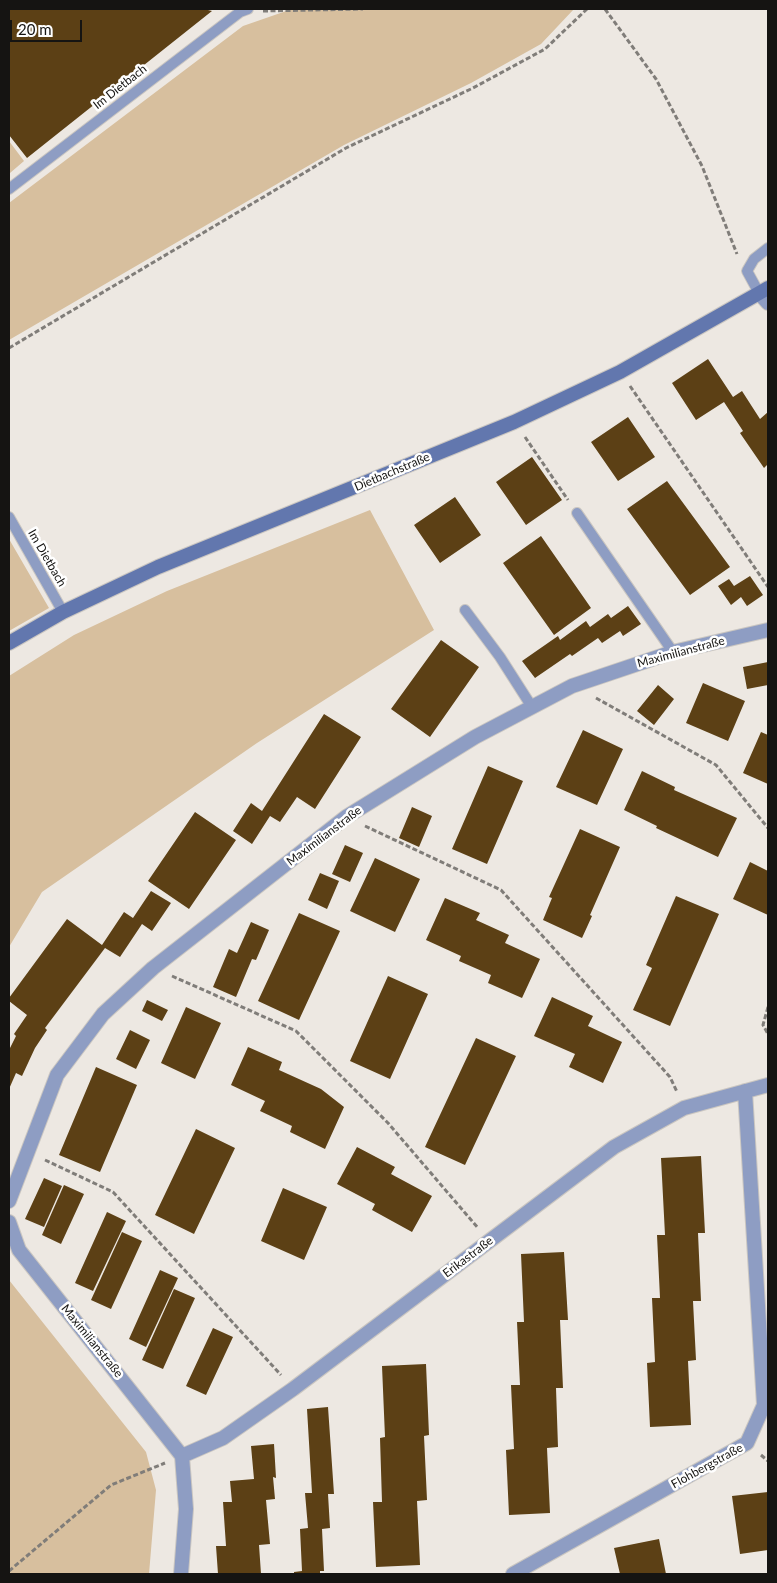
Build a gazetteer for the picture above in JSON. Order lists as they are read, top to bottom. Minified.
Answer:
{"streets":{"main road":["Dietbachstraße"],"street":["Maximilianstraße","Erikastraße","Flohbergstraße"],"lane":["Im Dietbach"]},"crossings":[["Im Dietbach","Dietbachstraße"],["Maximilianstraße","Erikastraße"],["Erikastraße","Flohbergstraße"]],"scale_bar":"20 m"}
